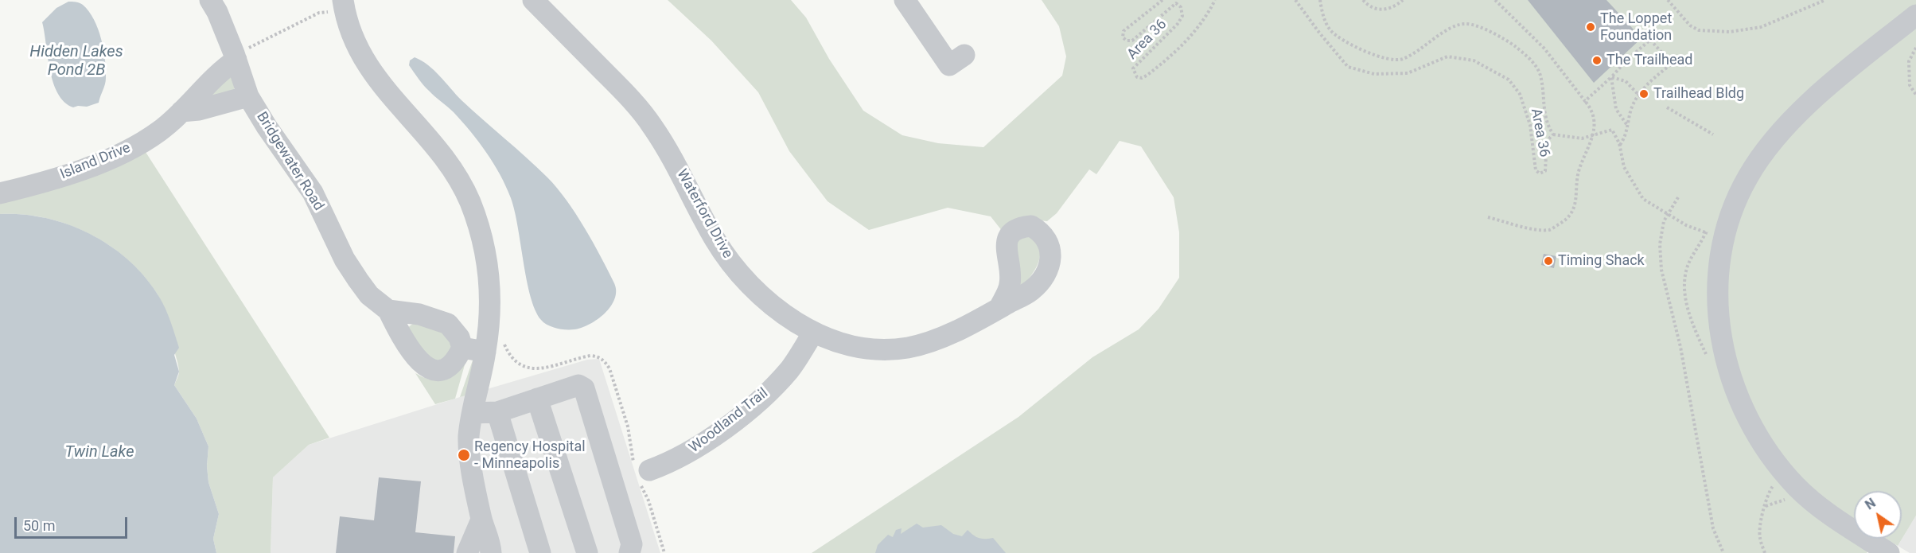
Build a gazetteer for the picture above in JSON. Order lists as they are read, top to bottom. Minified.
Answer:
{"streets":{"street":["Island Drive","Bridgewater Road","Waterford Drive","Woodland Trail"],"path":["Area 36"]},"crossings":[["Island Drive","Bridgewater Road"],["Waterford Drive","Woodland Trail"]],"water":["Hidden Lakes Pond 2B","Twin Lake"],"places":["The Loppet Foundation","The Trailhead","Trailhead Bldg","Timing Shack","Regency Hospital - Minneapolis"],"scale_bar":"50 m","north":"top left"}
